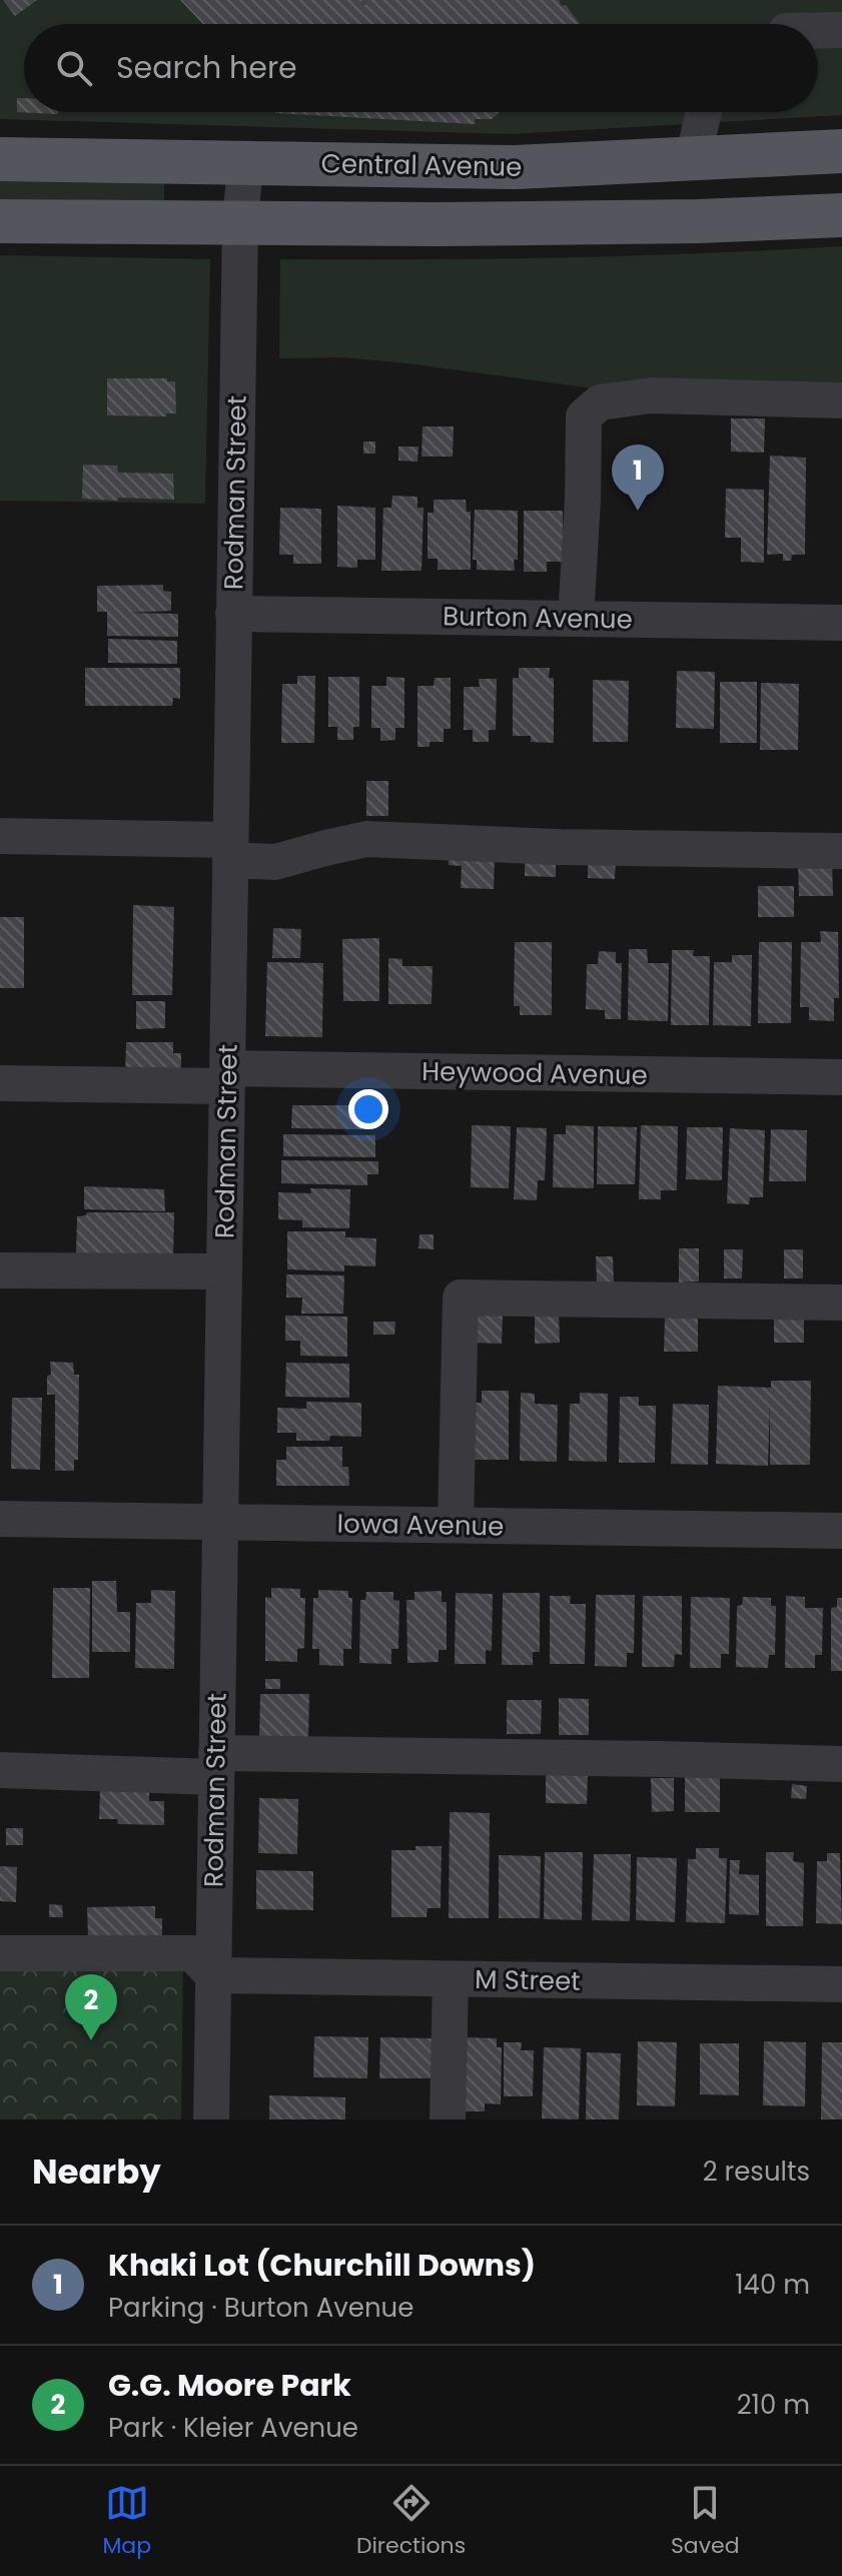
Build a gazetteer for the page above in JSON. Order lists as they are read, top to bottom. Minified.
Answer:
{"streets":{"main road":["Central Avenue"],"street":["Rodman Street","Burton Avenue","Heywood Avenue","Iowa Avenue","M Street"]},"crossings":[["Central Avenue","Rodman Street"],["Rodman Street","Burton Avenue"],["Rodman Street","Heywood Avenue"],["Rodman Street","Iowa Avenue"],["Rodman Street","M Street"]],"page":{"search":"Search here","pins":["1","2"],"heading":["Nearby","2 results"],"list":[{"mark":"1","name":"Khaki Lot (Churchill Downs)","note":"Parking · Burton Avenue","value":"140 m"},{"mark":"2","name":"G.G. Moore Park","note":"Park · Kleier Avenue","value":"210 m"}],"nav":["Map","Directions","Saved"]}}
